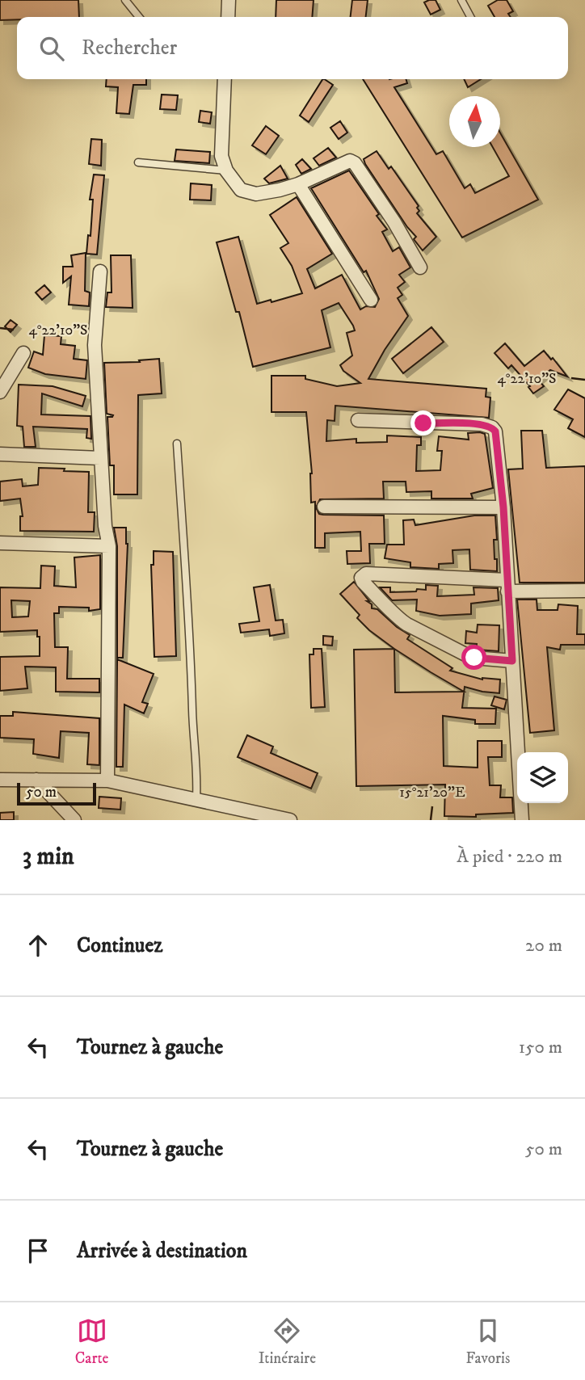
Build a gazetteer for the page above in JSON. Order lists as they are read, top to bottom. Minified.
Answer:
{"scale_bar":"50 m","north":"top","page":{"search":"Rechercher","scale":"50 m","heading":["3 min","À pied · 220 m"],"list":[["Continuez","20 m"],["Tournez à gauche","150 m"],["Tournez à gauche","50 m"],"Arrivée à destination"],"nav":["Carte","Itinéraire","Favoris"]},"coordinates":["4°22'10\"S","15°21'20\"E"]}
